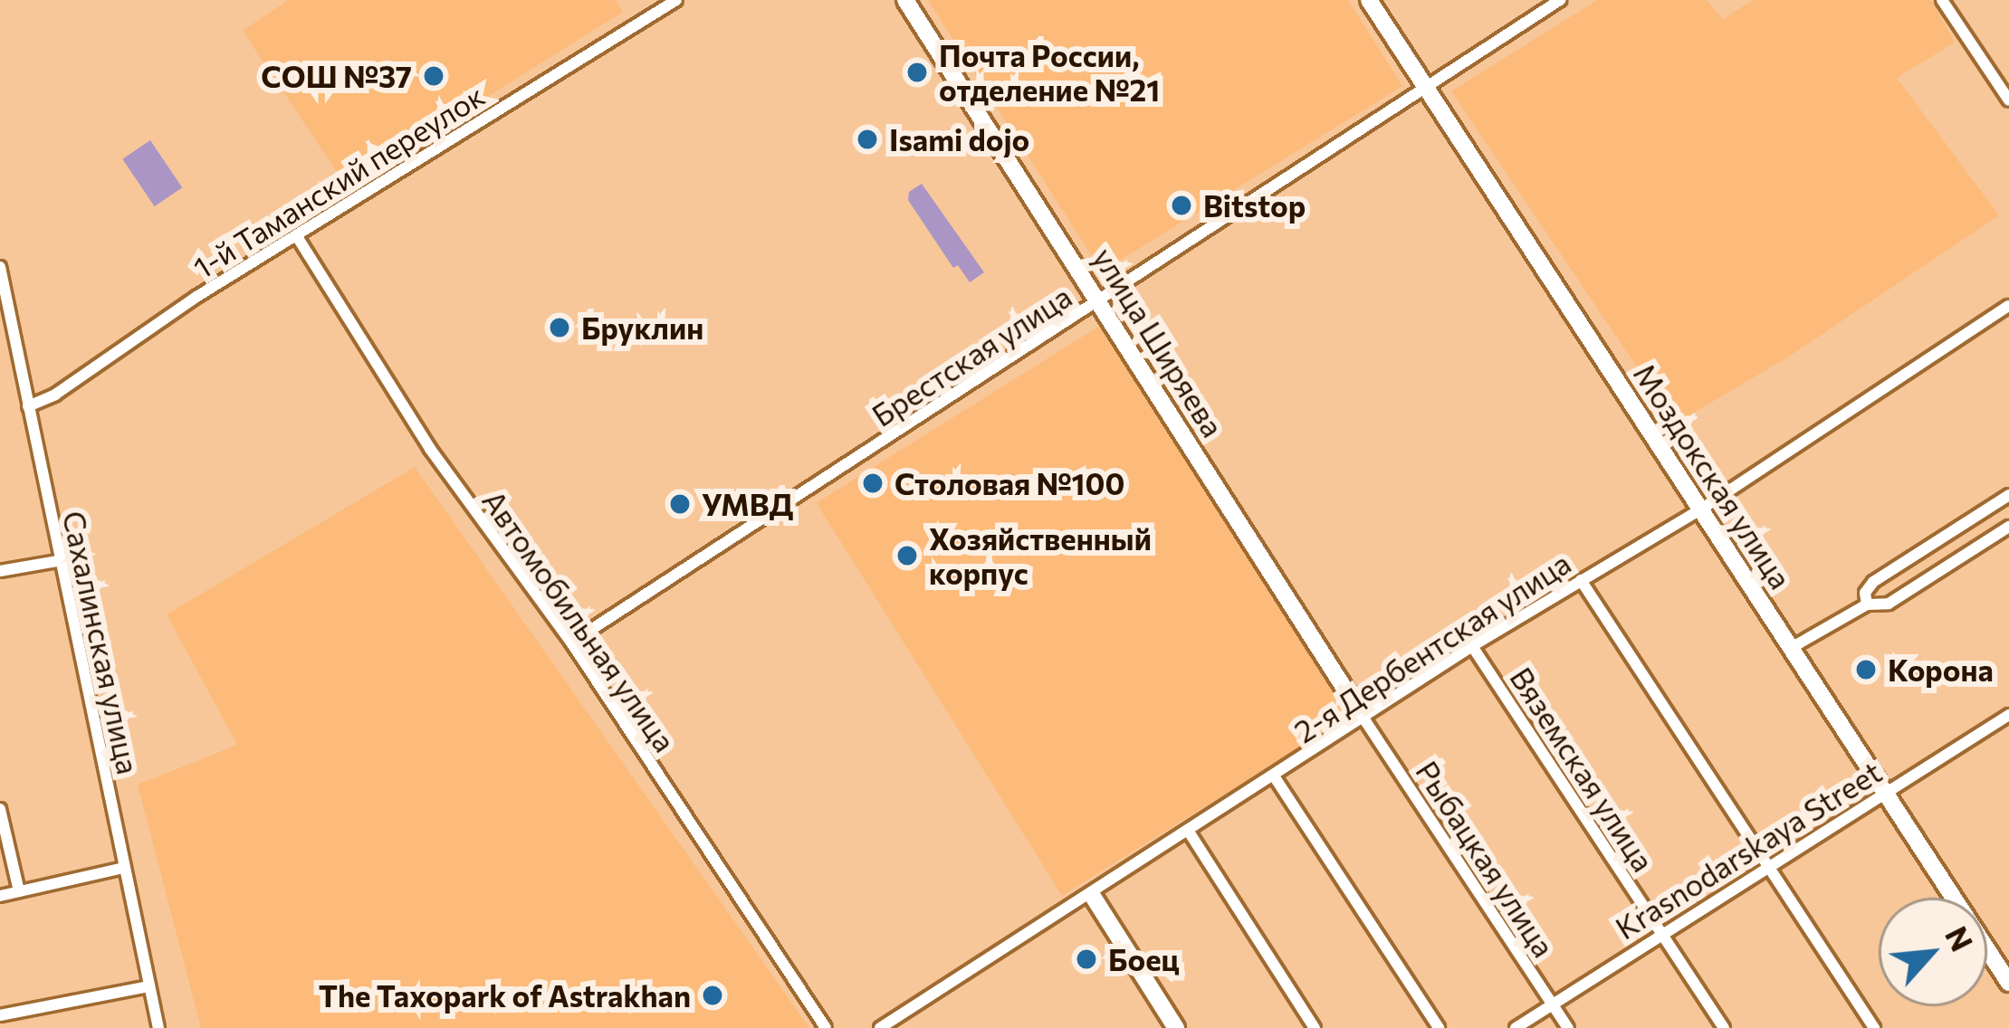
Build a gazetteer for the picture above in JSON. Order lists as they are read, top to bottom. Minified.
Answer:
{"streets":{"main road":["улица Ширяева","Моздокская улица"],"street":["1-й Таманский переулок","Брестская улица","Автомобильная улица","Сахалинская улица","2-я Дербентская улица","Вяземская улица","Krasnodarskaya Street","Рыбацкая улица"]},"crossings":[["1-й Таманский переулок","Автомобильная улица"],["1-й Таманский переулок","Сахалинская улица"],["улица Ширяева","Брестская улица"],["улица Ширяева","2-я Дербентская улица"],["улица Ширяева","Рыбацкая улица"],["Брестская улица","Моздокская улица"],["Брестская улица","Автомобильная улица"],["Моздокская улица","2-я Дербентская улица"],["Моздокская улица","Krasnodarskaya Street"],["2-я Дербентская улица","Вяземская улица"],["2-я Дербентская улица","Рыбацкая улица"],["Вяземская улица","Krasnodarskaya Street"],["Krasnodarskaya Street","Рыбацкая улица"]],"places":["Почта России, отделение №21","СОШ №37","Isami dojo","Bitstop","Бруклин","Столовая №100","УМВД","Хозяйственный корпус","Корона","Боец","The Taxopark of Astrakhan"],"north":"top right"}
